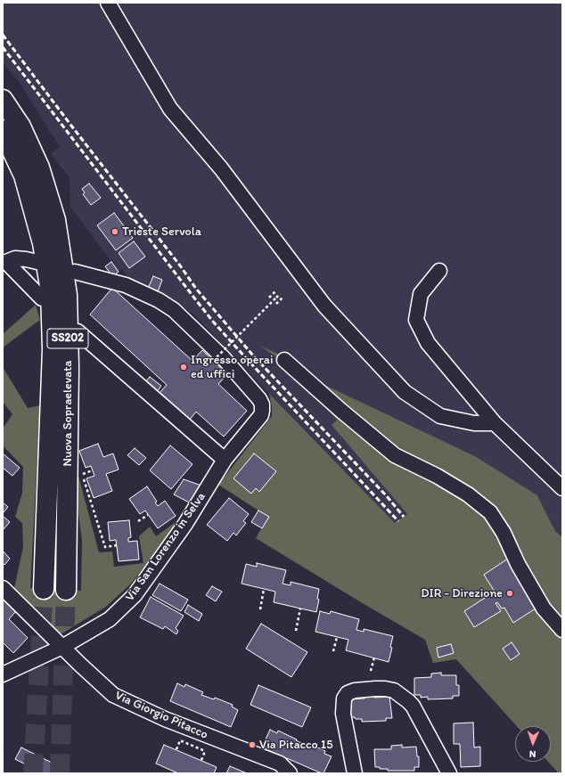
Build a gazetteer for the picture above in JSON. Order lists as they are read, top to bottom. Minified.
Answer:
{"streets":{"highway":["SS202","Nuova Sopraelevata"],"street":["Via San Lorenzo in Selva","Via Giorgio Pitacco"]},"crossings":[["Via San Lorenzo in Selva","Via Giorgio Pitacco"]],"places":["Trieste Servola","Ingresso operai ed uffici","DIR - Direzione","Via Pitacco 15"],"north":"bottom"}
